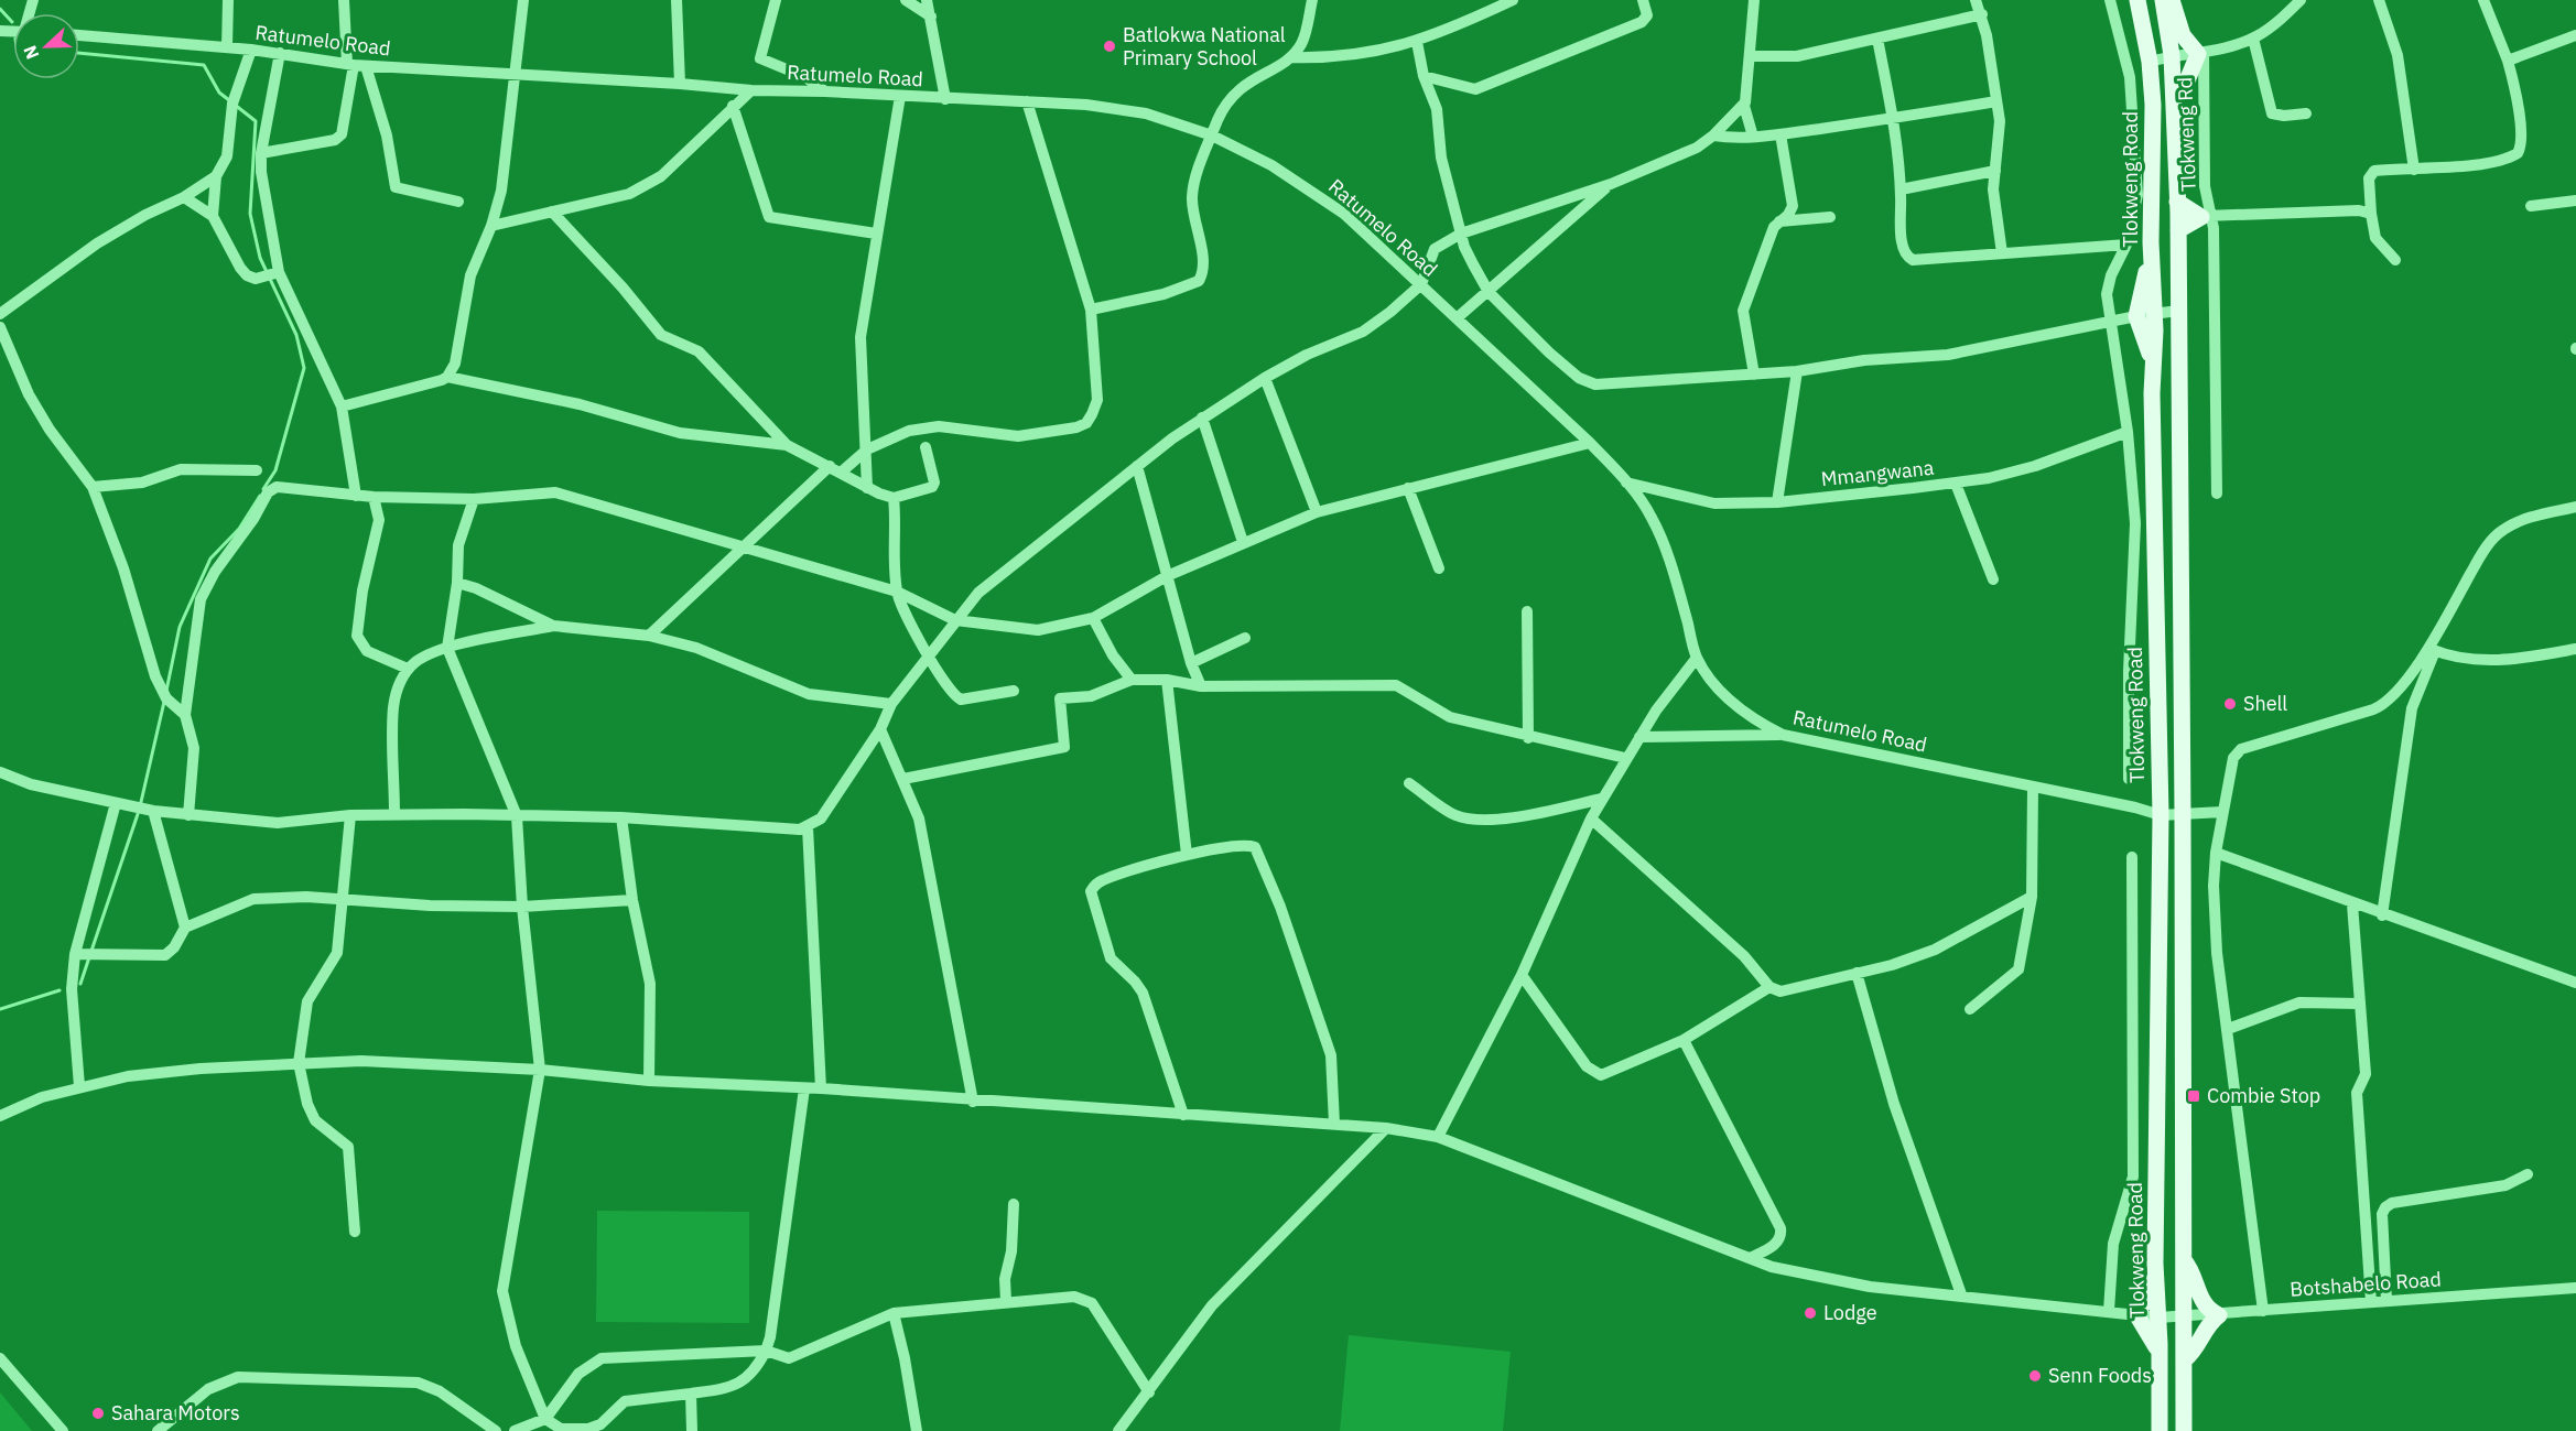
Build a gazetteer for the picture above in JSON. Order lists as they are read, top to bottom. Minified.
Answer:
{"streets":{"main road":["Tlokweng Road"],"street":["Ratumelo Road","Tlokweng Rd","Mmangwana","Botshabelo Road"]},"crossings":[["Ratumelo Road","Tlokweng Road"],["Ratumelo Road","Mmangwana"],["Tlokweng Road","Botshabelo Road"]],"places":{"other":["Batlokwa National Primary School","Shell","Lodge","Senn Foods","Sahara Motors"],"transit":["Combie Stop"]},"north":"left"}
